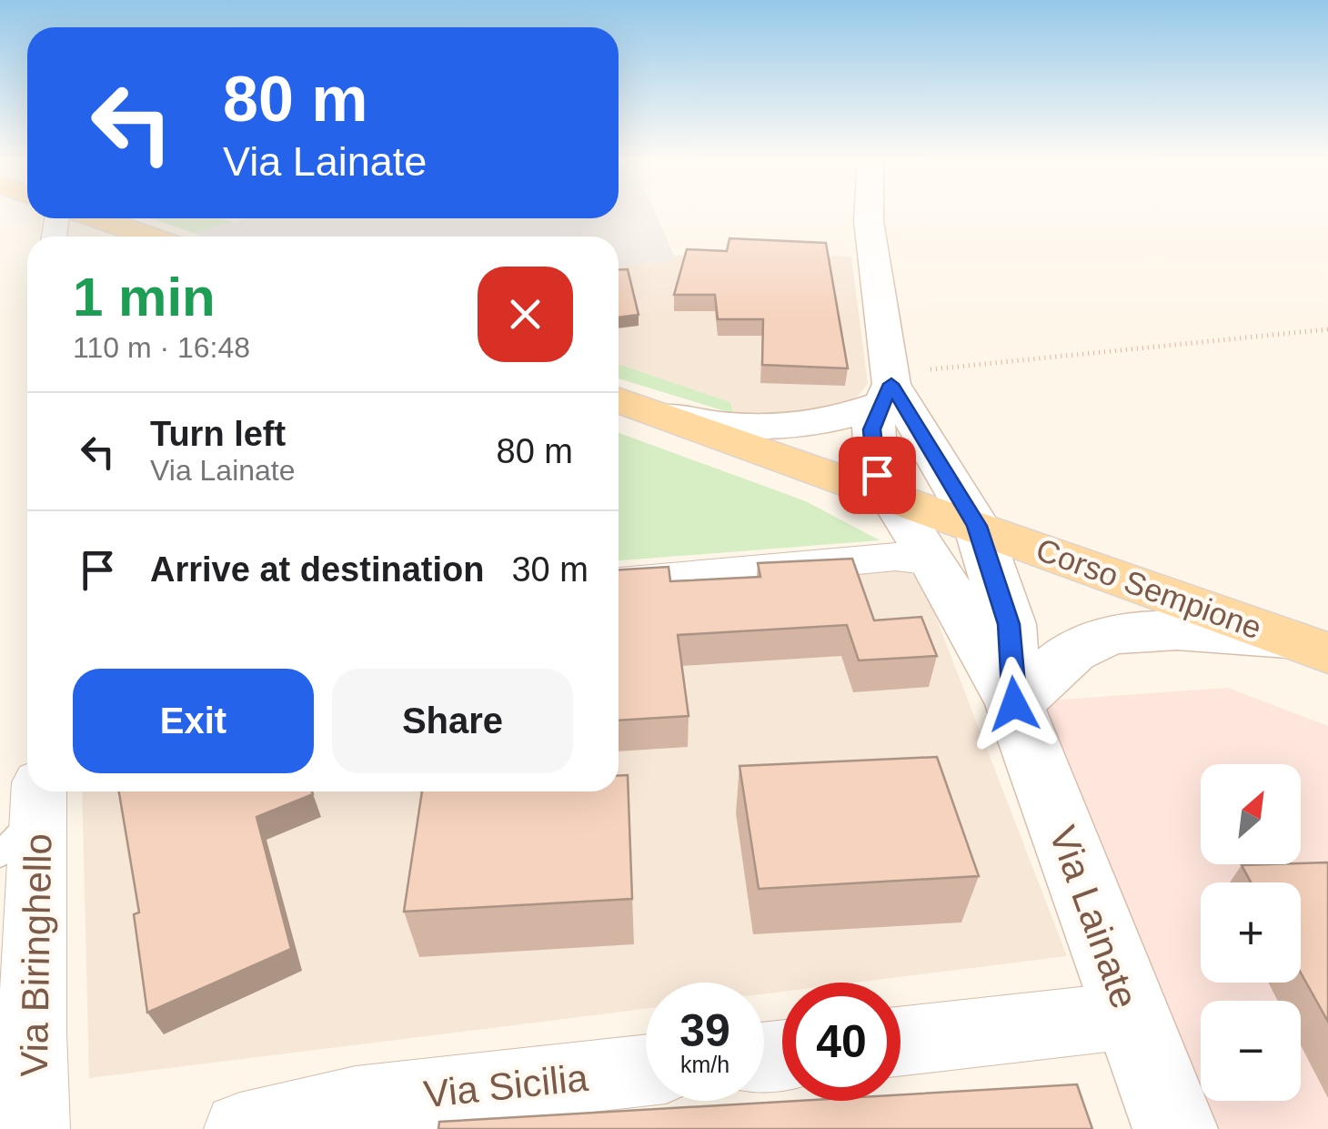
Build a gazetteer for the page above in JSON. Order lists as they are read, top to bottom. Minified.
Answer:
{"streets":{"main road":["Corso Sempione","Via Lainate"],"street":["Via Biringhello","Via Sicilia"]},"crossings":[["Corso Sempione","Via Lainate"]],"north":"top right","page":{"turn":["80 m","Via Lainate"],"heading":["1 min","110 m · 16:48"],"list":[{"name":"Turn left","note":"Via Lainate","value":"80 m"},{"name":"Arrive at destination","value":"30 m"}],"buttons":["Exit","Share"],"map_buttons":["+","−"],"speed":"39 km/h","limit":"40"}}
